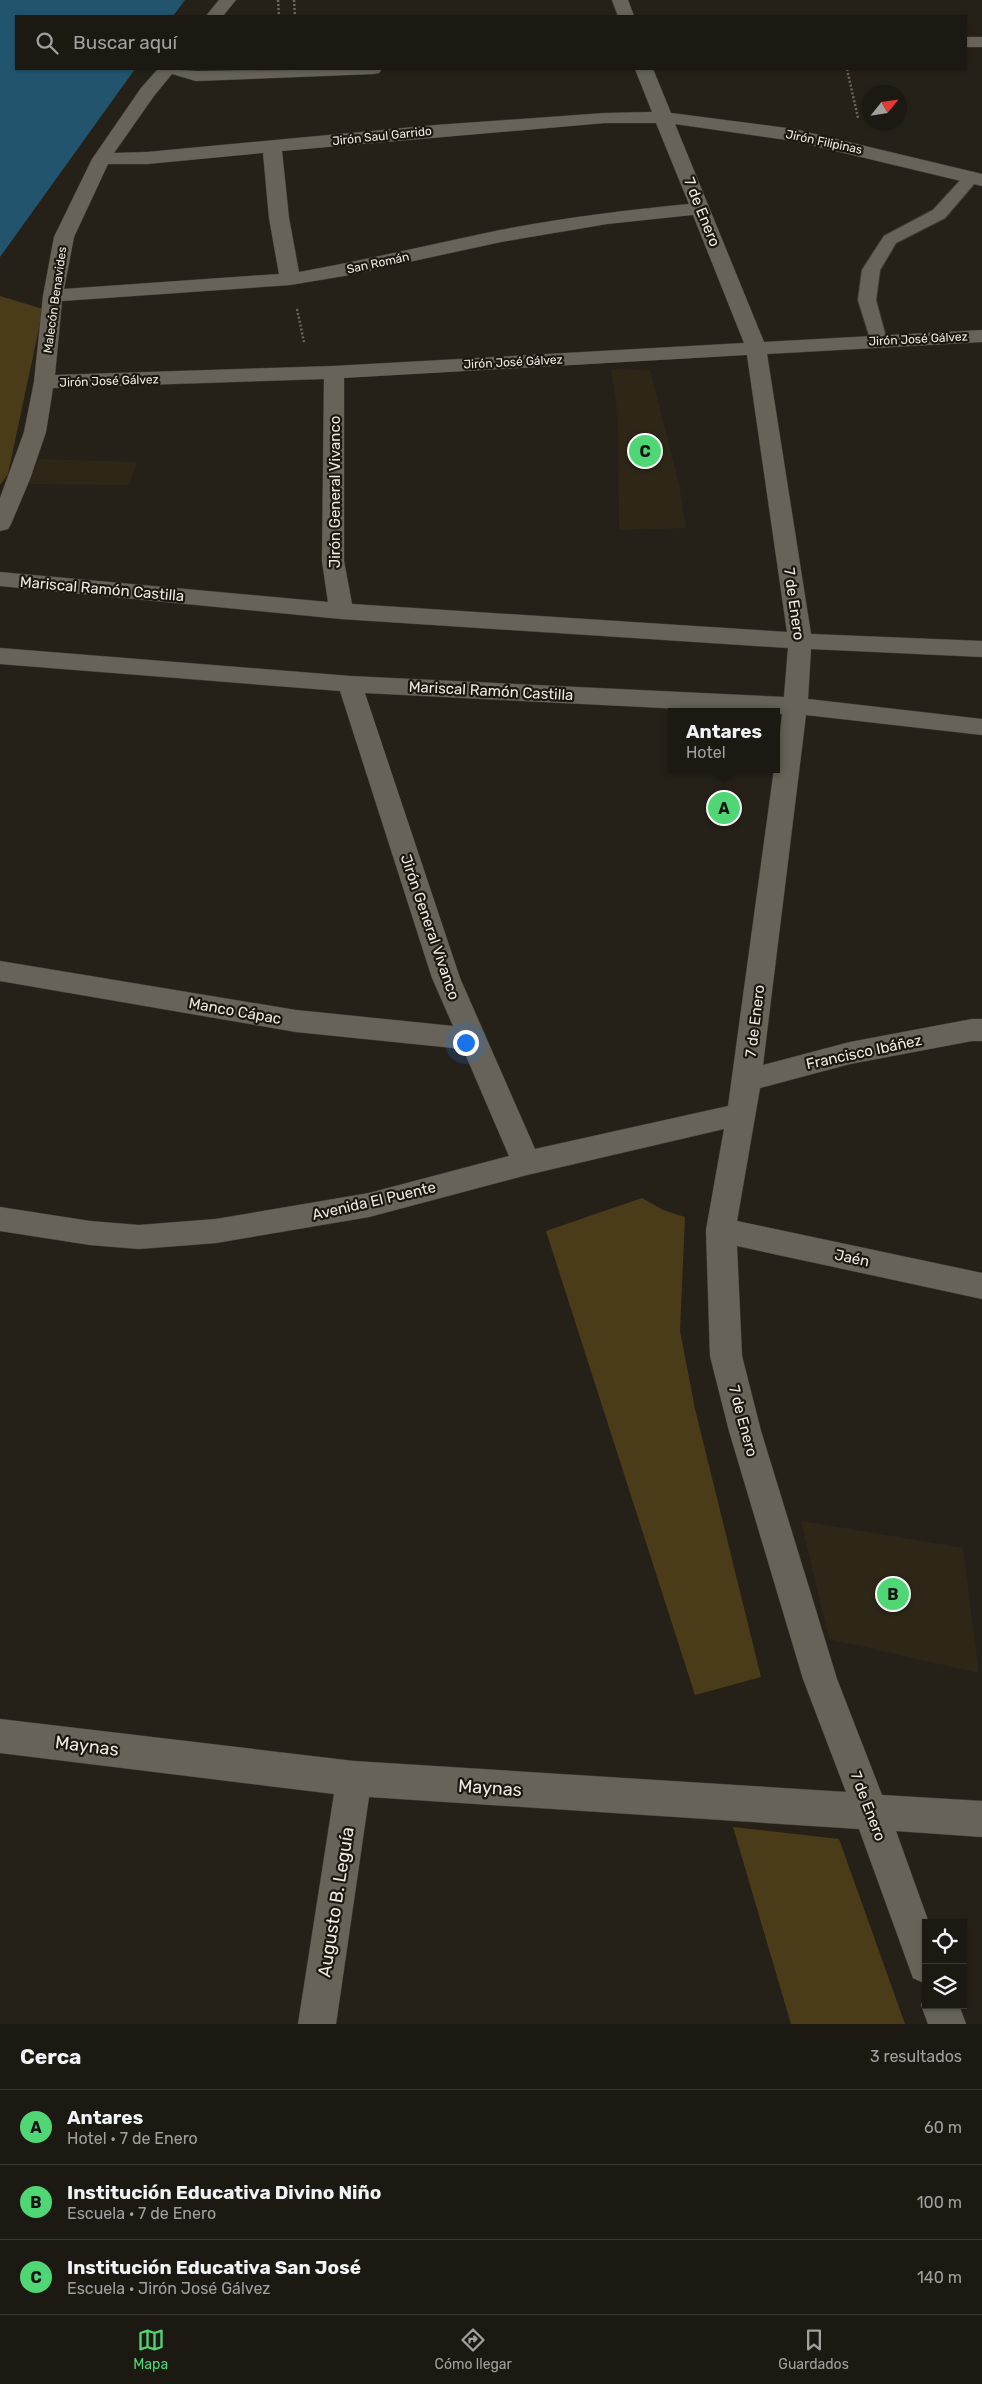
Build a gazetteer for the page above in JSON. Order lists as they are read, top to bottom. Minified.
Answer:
{"streets":{"street":["Jirón Saul Garrido","Jirón Filipinas","7 de Enero","San Román","Malecón Benavides","Jirón José Gálvez","Jirón General Vivanco","Mariscal Ramón Castilla","Manco Cápac","Francisco Ibáñez","Avenida El Puente","Jaén","Maynas","Augusto B. Leguía"]},"crossings":[["Jirón Saul Garrido","Jirón Filipinas"],["Jirón Saul Garrido","7 de Enero"],["Jirón Saul Garrido","Malecón Benavides"],["Jirón Filipinas","7 de Enero"],["7 de Enero","San Román"],["7 de Enero","Jirón José Gálvez"],["7 de Enero","Mariscal Ramón Castilla"],["7 de Enero","Francisco Ibáñez"],["7 de Enero","Avenida El Puente"],["7 de Enero","Jaén"],["7 de Enero","Maynas"],["San Román","Malecón Benavides"],["Malecón Benavides","Jirón José Gálvez"],["Jirón José Gálvez","Jirón General Vivanco"],["Jirón General Vivanco","Mariscal Ramón Castilla"],["Jirón General Vivanco","Manco Cápac"],["Jirón General Vivanco","Avenida El Puente"],["Maynas","Augusto B. Leguía"]],"north":"top right","page":{"search":"Buscar aquí","pins":["C","A","B"],"popup":["Antares","Hotel"],"heading":["Cerca","3 resultados"],"list":[{"mark":"A","name":"Antares","note":"Hotel · 7 de Enero","value":"60 m"},{"mark":"B","name":"Institución Educativa Divino Niño","note":"Escuela · 7 de Enero","value":"100 m"},{"mark":"C","name":"Institución Educativa San José","note":"Escuela · Jirón José Gálvez","value":"140 m"}],"nav":["Mapa","Cómo llegar","Guardados"]}}
